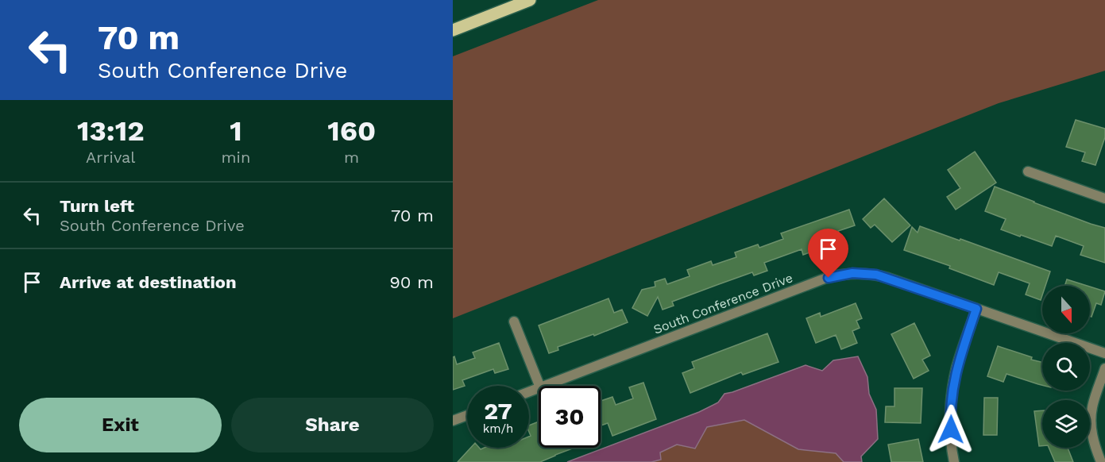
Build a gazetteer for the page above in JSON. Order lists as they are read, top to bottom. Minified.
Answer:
{"streets":{"street":["South Conference Drive"]},"north":"bottom","page":{"turn":["70 m","South Conference Drive"],"eta":["13:12","Arrival","1","min","160","m"],"list":[{"name":"Turn left","note":"South Conference Drive","value":"70 m"},{"name":"Arrive at destination","value":"90 m"}],"speed":"27 km/h","limit":"30","buttons":["Exit","Share"]}}
